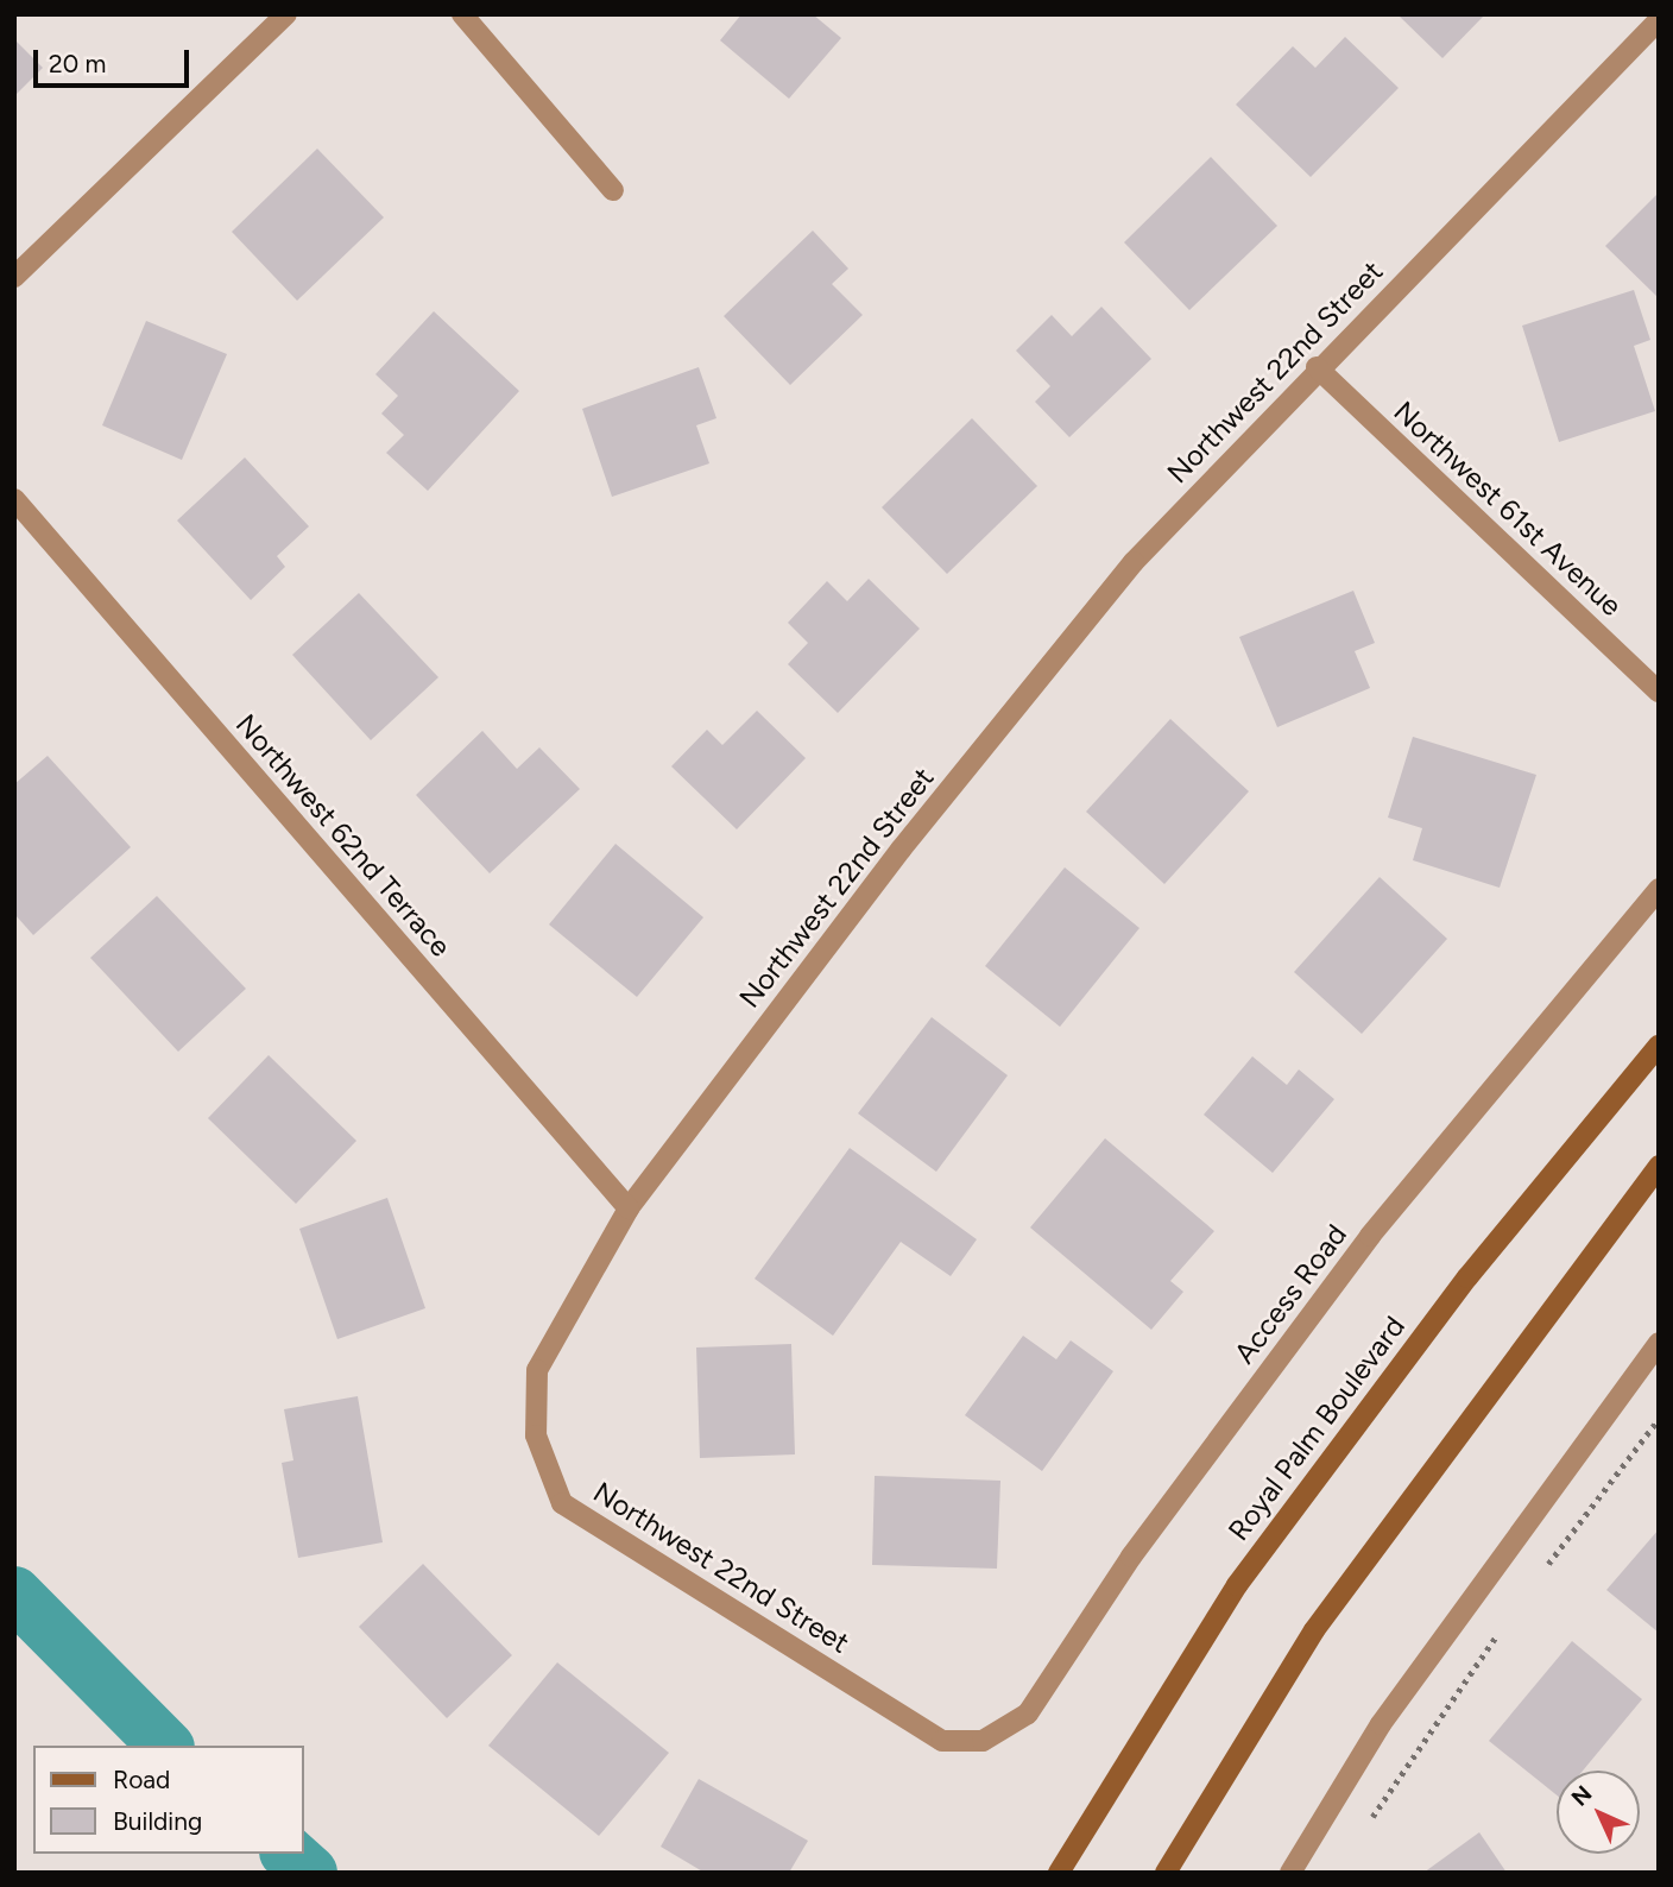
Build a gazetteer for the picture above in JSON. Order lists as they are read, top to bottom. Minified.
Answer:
{"streets":{"main road":["Royal Palm Boulevard"],"street":["Northwest 22nd Street","Northwest 61st Avenue","Northwest 62nd Terrace","Access Road"]},"crossings":[["Northwest 22nd Street","Northwest 61st Avenue"],["Northwest 22nd Street","Northwest 62nd Terrace"],["Northwest 22nd Street","Access Road"]],"legend":["Road","Building"],"scale_bar":"20 m","north":"top left"}
